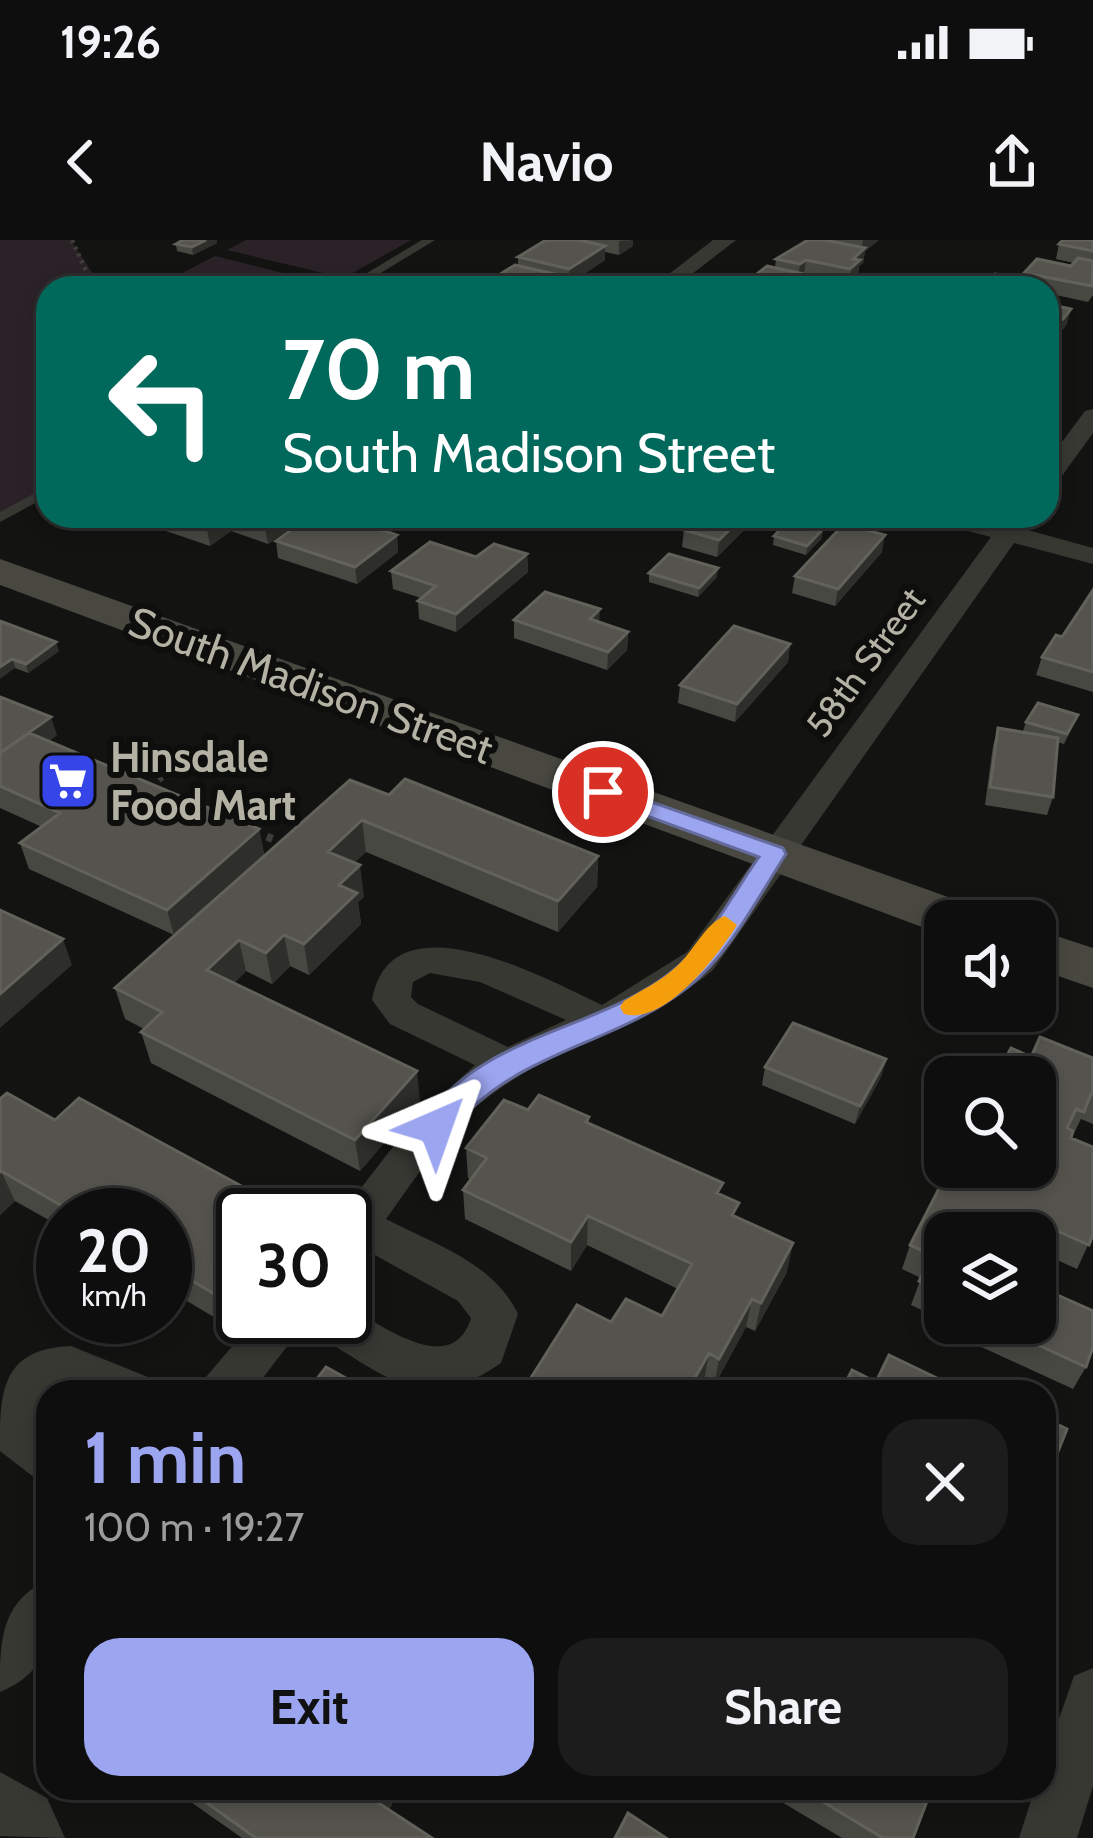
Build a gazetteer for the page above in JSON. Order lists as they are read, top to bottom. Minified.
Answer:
{"streets":{"street":["58th Street","South Madison Street"]},"crossings":[["58th Street","South Madison Street"]],"places":{"supermarket":["Hinsdale Food Mart"]},"page":{"status":"19:26","header":"Navio","turn":["70 m","South Madison Street"],"speed":"20 km/h","limit":"30","heading":["1 min","100 m · 19:27"],"buttons":["Exit","Share"]}}
